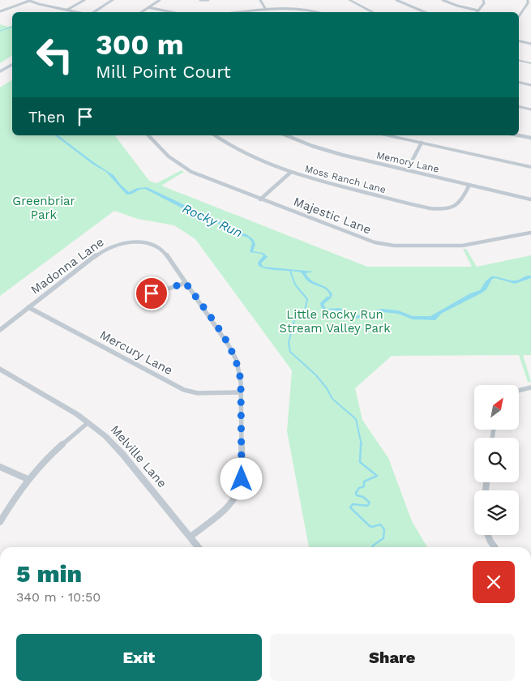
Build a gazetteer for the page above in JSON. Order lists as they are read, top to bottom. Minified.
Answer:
{"streets":{"street":["Memory Lane","Moss Ranch Lane","Majestic Lane","Madonna Lane","Mercury Lane","Melville Lane"]},"crossings":[["Memory Lane","Moss Ranch Lane"],["Madonna Lane","Mercury Lane"],["Madonna Lane","Melville Lane"]],"water":["Rocky Run"],"parks":["Greenbriar Park","Little Rocky Run Stream Valley Park"],"north":"top right","page":{"turn":["300 m","Mill Point Court"],"then":"Then","heading":["5 min","340 m · 10:50"],"buttons":["Exit","Share"]}}
